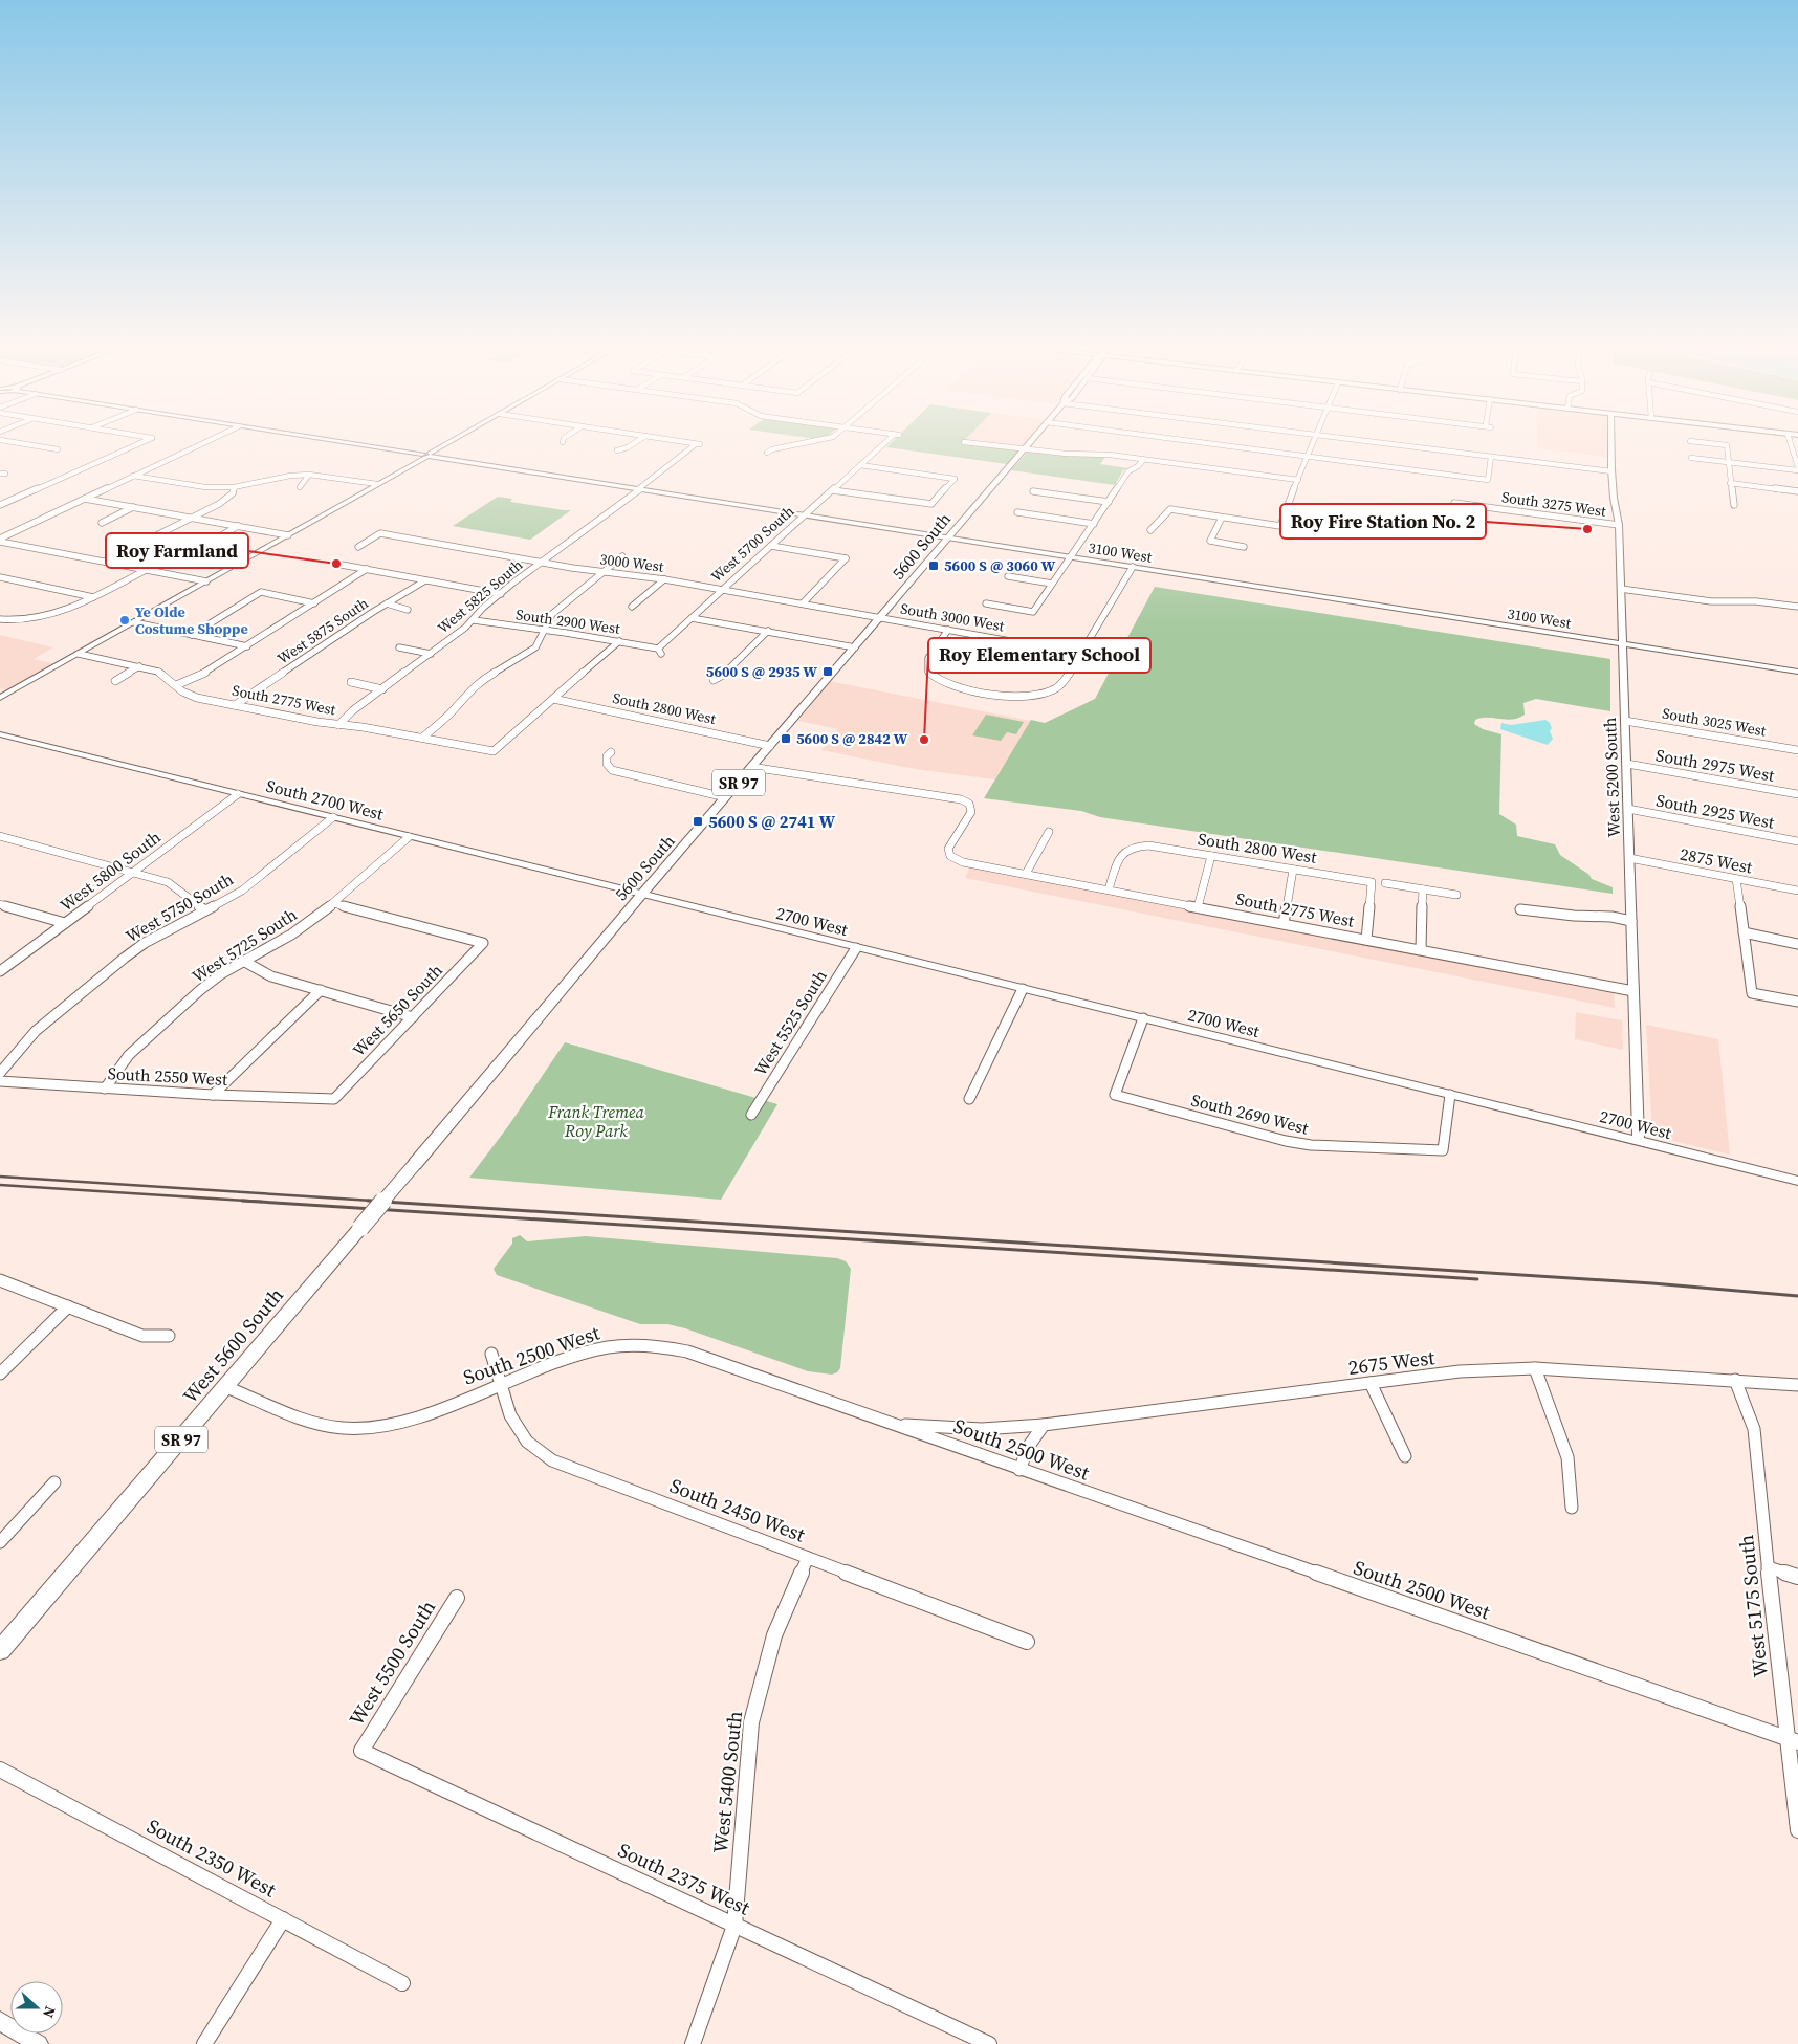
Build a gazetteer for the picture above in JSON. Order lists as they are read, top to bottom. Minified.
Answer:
{"streets":{"main road":["5600 South","SR 97","West 5600 South"],"street":["South 3275 West","West 5700 South","3100 West","3000 West","West 5825 South","South 3000 West","South 2900 West","West 5875 South","South 2775 West","South 2800 West","South 3025 West","South 2975 West","West 5200 South","South 2700 West","South 2925 West","2875 West","West 5800 South","West 5750 South","2700 West","West 5725 South","West 5650 South","West 5525 South","South 2550 West","South 2690 West","South 2500 West","2675 West","South 2450 West","West 5175 South","West 5500 South","West 5400 South","South 2350 West","South 2375 West"]},"crossings":[["South 3275 West","West 5200 South"],["West 5700 South","3100 West"],["West 5700 South","3000 West"],["West 5700 South","South 2900 West"],["5600 South","3100 West"],["5600 South","3000 West"],["5600 South","South 3000 West"],["5600 South","South 2775 West"],["5600 South","South 2800 West"],["5600 South","South 2700 West"],["5600 South","2700 West"],["5600 South","West 5600 South"],["3100 West","West 5825 South"],["3100 West","West 5200 South"],["3000 West","West 5825 South"],["3000 West","South 3000 West"],["West 5825 South","South 2900 West"],["West 5825 South","South 2775 West"],["West 5875 South","South 2775 West"],["South 2775 West","South 2800 West"],["South 2775 West","West 5200 South"],["South 3025 West","West 5200 South"],["South 2975 West","West 5200 South"],["West 5200 South","South 2925 West"],["West 5200 South","2875 West"],["West 5200 South","2700 West"],["South 2700 West","West 5800 South"],["South 2700 West","West 5750 South"],["South 2700 West","2700 West"],["South 2700 West","West 5725 South"],["2700 West","West 5525 South"],["2700 West","South 2690 West"],["West 5725 South","West 5650 South"],["West 5725 South","South 2550 West"],["West 5650 South","South 2550 West"],["West 5600 South","South 2500 West"],["South 2500 West","South 2450 West"],["South 2500 West","West 5175 South"],["2675 West","West 5175 South"],["South 2450 West","West 5400 South"],["West 5500 South","South 2375 West"],["West 5400 South","South 2375 West"]],"parks":["Frank Tremea Roy Park"],"places":{"other":["Roy Fire Station No. 2","Roy Farmland","Ye Olde Costume Shoppe","Roy Elementary School"],"transit":["5600 S @ 3060 W","5600 S @ 2935 W","5600 S @ 2842 W","5600 S @ 2741 W"]},"north":"right"}
